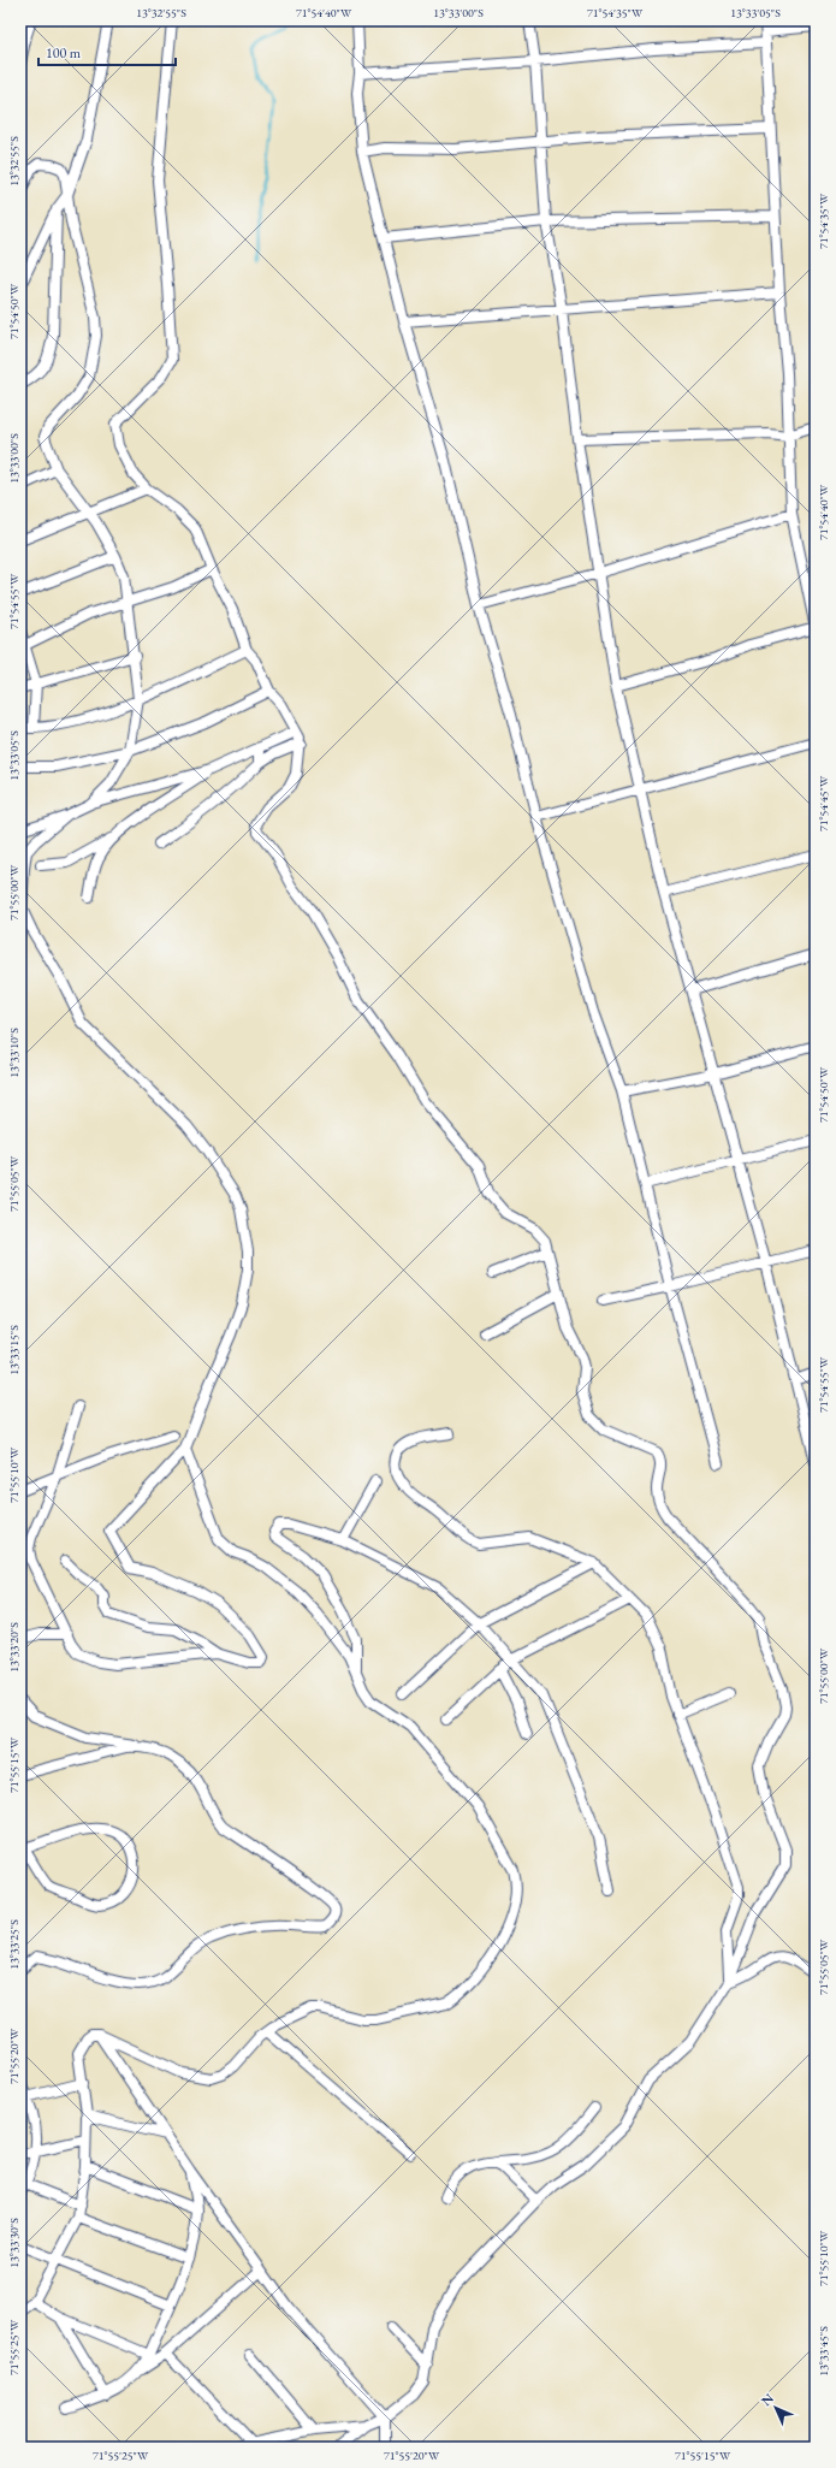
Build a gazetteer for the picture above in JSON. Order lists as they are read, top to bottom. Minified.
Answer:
{"scale_bar":"100 m","north":"top left","coordinates":["13°32'55\"S","71°54'40\"W","13°33'00\"S","71°54'35\"W","13°33'05\"S","71°54'50\"W","71°54'55\"W","71°54'45\"W","71°55'00\"W","13°33'10\"S","71°55'05\"W","13°33'15\"S","71°55'10\"W","13°33'20\"S","71°55'15\"W","13°33'25\"S","71°55'20\"W","13°33'30\"S","71°55'25\"W","13°33'45\"S"]}
